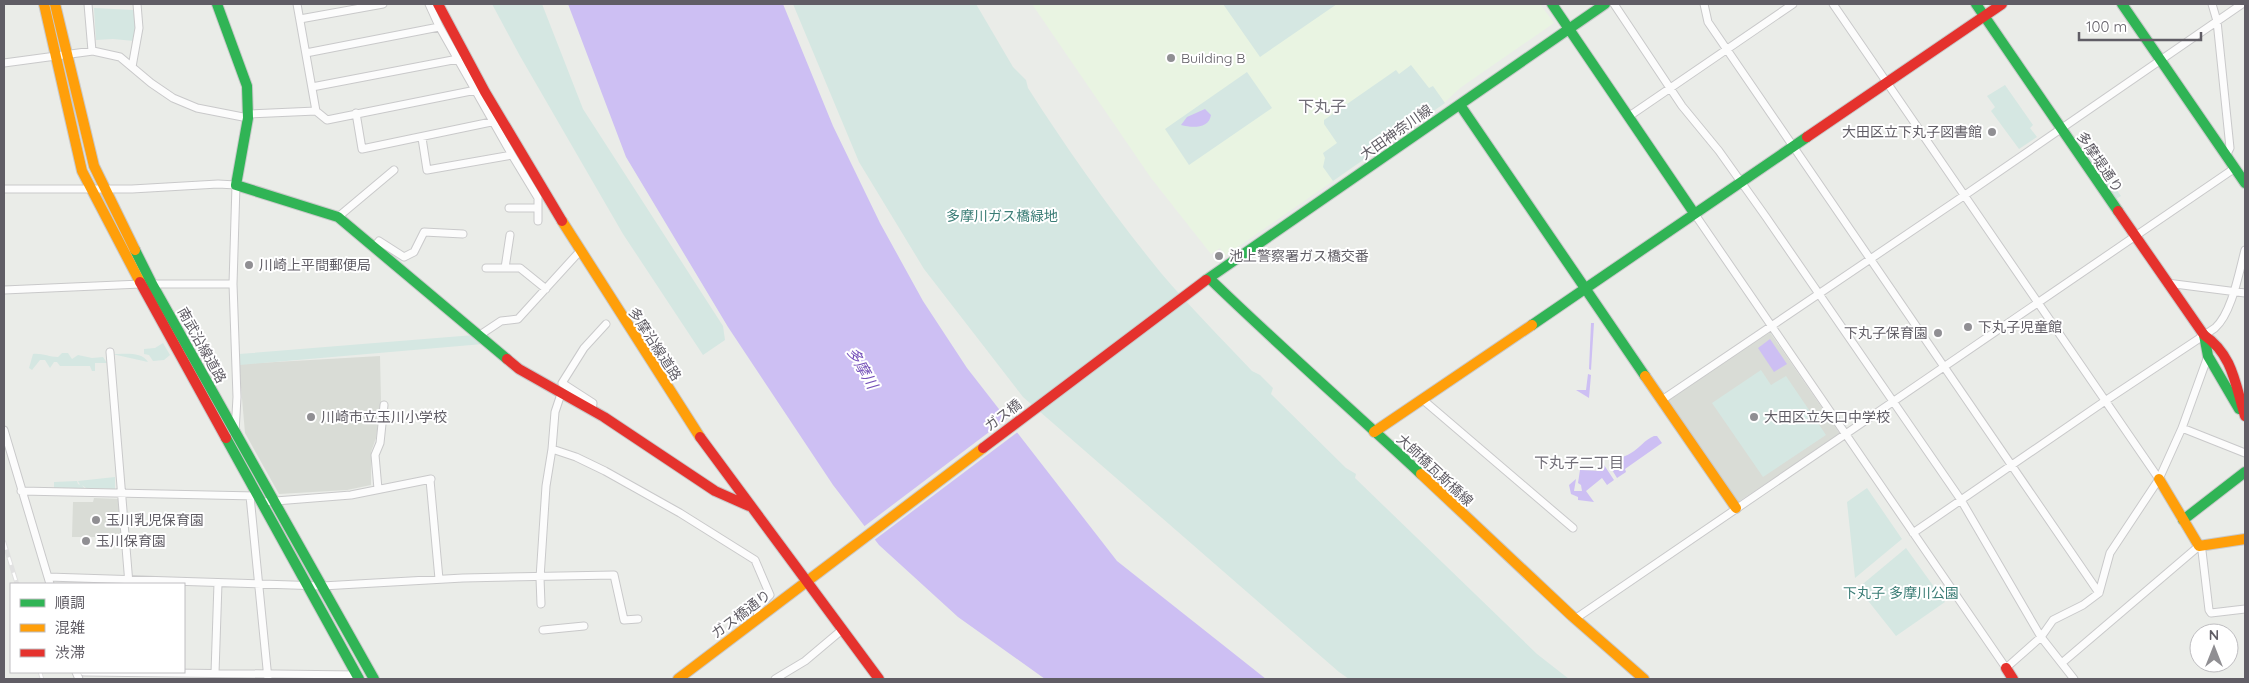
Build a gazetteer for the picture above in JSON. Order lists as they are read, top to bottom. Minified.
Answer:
{"streets":{"street":["大田神奈川線","多摩堤通り","多摩沿線道路","南武沿線道路","ガス橋","大師橋瓦斯橋線","ガス橋通り"]},"crossings":[["大田神奈川線","ガス橋"],["大田神奈川線","大師橋瓦斯橋線"],["多摩沿線道路","ガス橋通り"],["ガス橋","大師橋瓦斯橋線"],["ガス橋","ガス橋通り"]],"districts":["下丸子","下丸子二丁目"],"water":["多摩川"],"parks":["多摩川ガス橋緑地","下丸子 多摩川公園"],"places":["Building B","大田区立下丸子図書館","池上警察署ガス橋交番","川崎上平間郵便局","下丸子児童館","下丸子保育園","川崎市立玉川小学校","大田区立矢口中学校","玉川乳児保育園","玉川保育園"],"legend":["順調","混雑","渋滞"],"scale_bar":"100 m","north":"top"}
